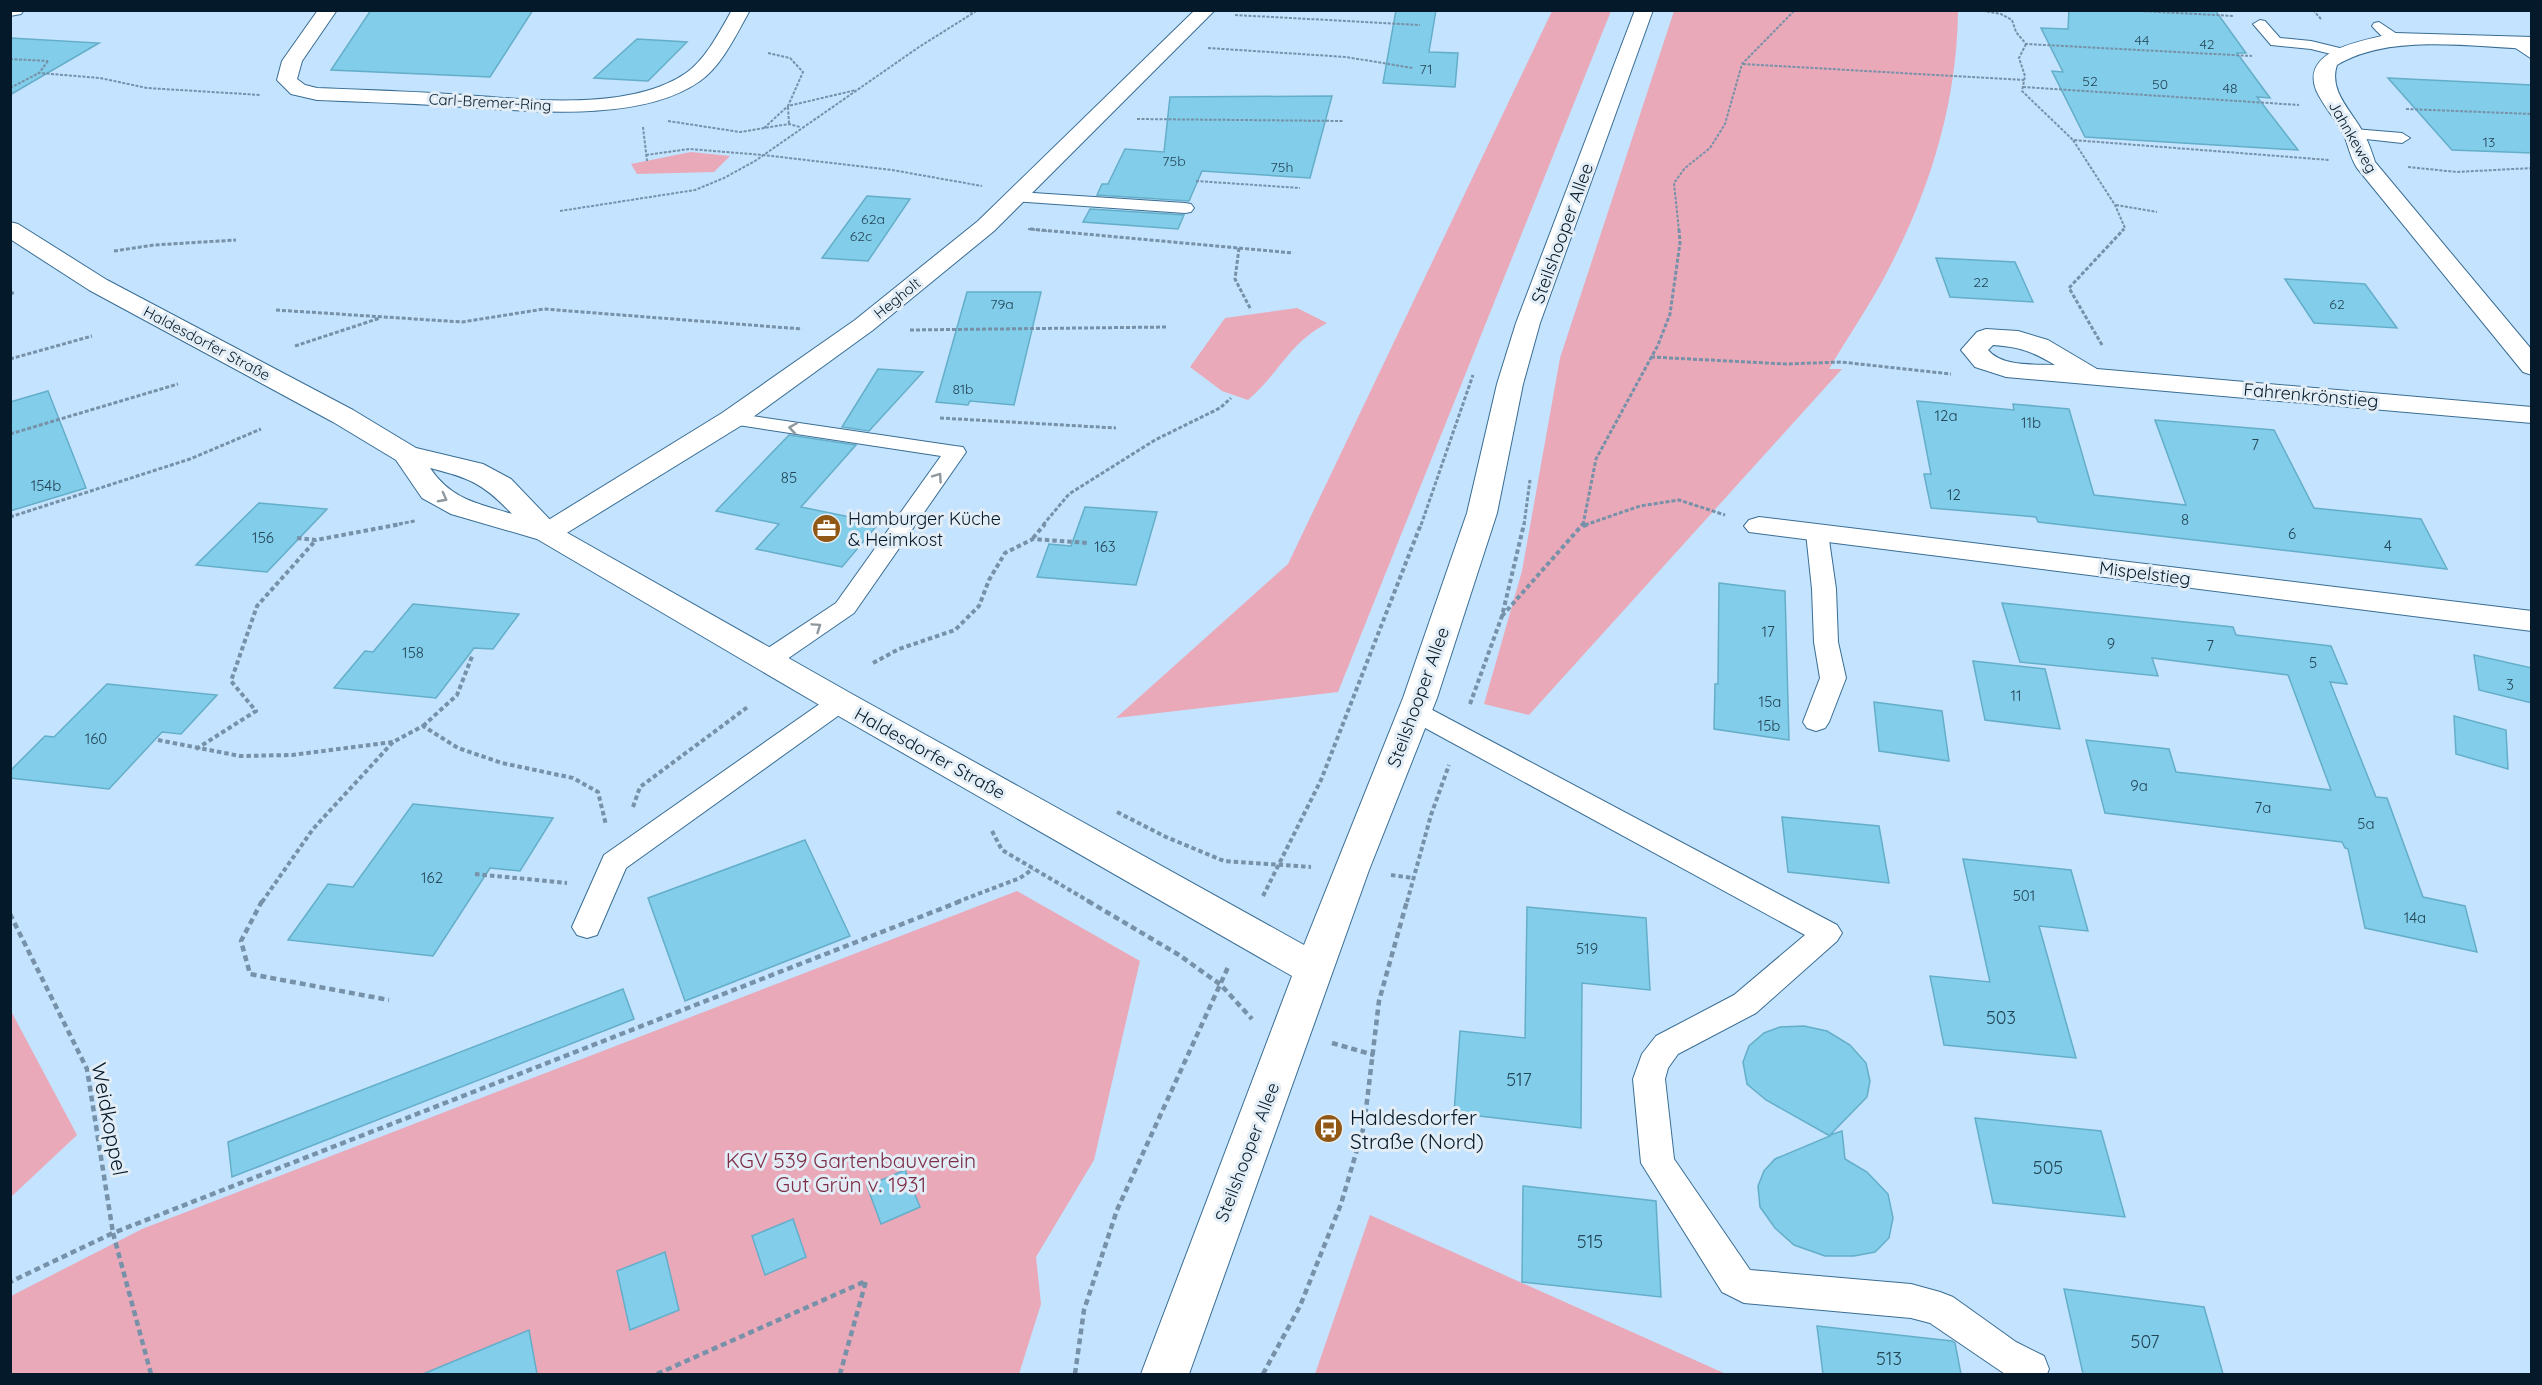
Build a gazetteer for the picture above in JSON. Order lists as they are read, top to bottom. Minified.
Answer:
{"streets":{"street":["Carl-Bremer-Ring","Jahnkeweg","Steilshooper Allee","Hegholt","Haldesdorfer Straße","Fahrenkrönstieg","Mispelstieg"],"path":["Weidkoppel"]},"crossings":[["Steilshooper Allee","Haldesdorfer Straße"],["Hegholt","Haldesdorfer Straße"]],"parks":["KGV 539 Gartenbauverein Gut Grün v. 1931"],"places":{"office":["Hamburger Küche & Heimkost"],"bus stop":["Haldesdorfer Straße (Nord)"]},"house_numbers":["44","42","71","52","50","48","13","75b","75h","62a","62c","22","79a","62","81b","12a","11b","7","85","154b","12","8","6","156","4","163","17","9","7","158","5","3","11","15a","15b","160","9a","7a","5a","162","501","14a","519","503","517","505","515","507","513"]}
